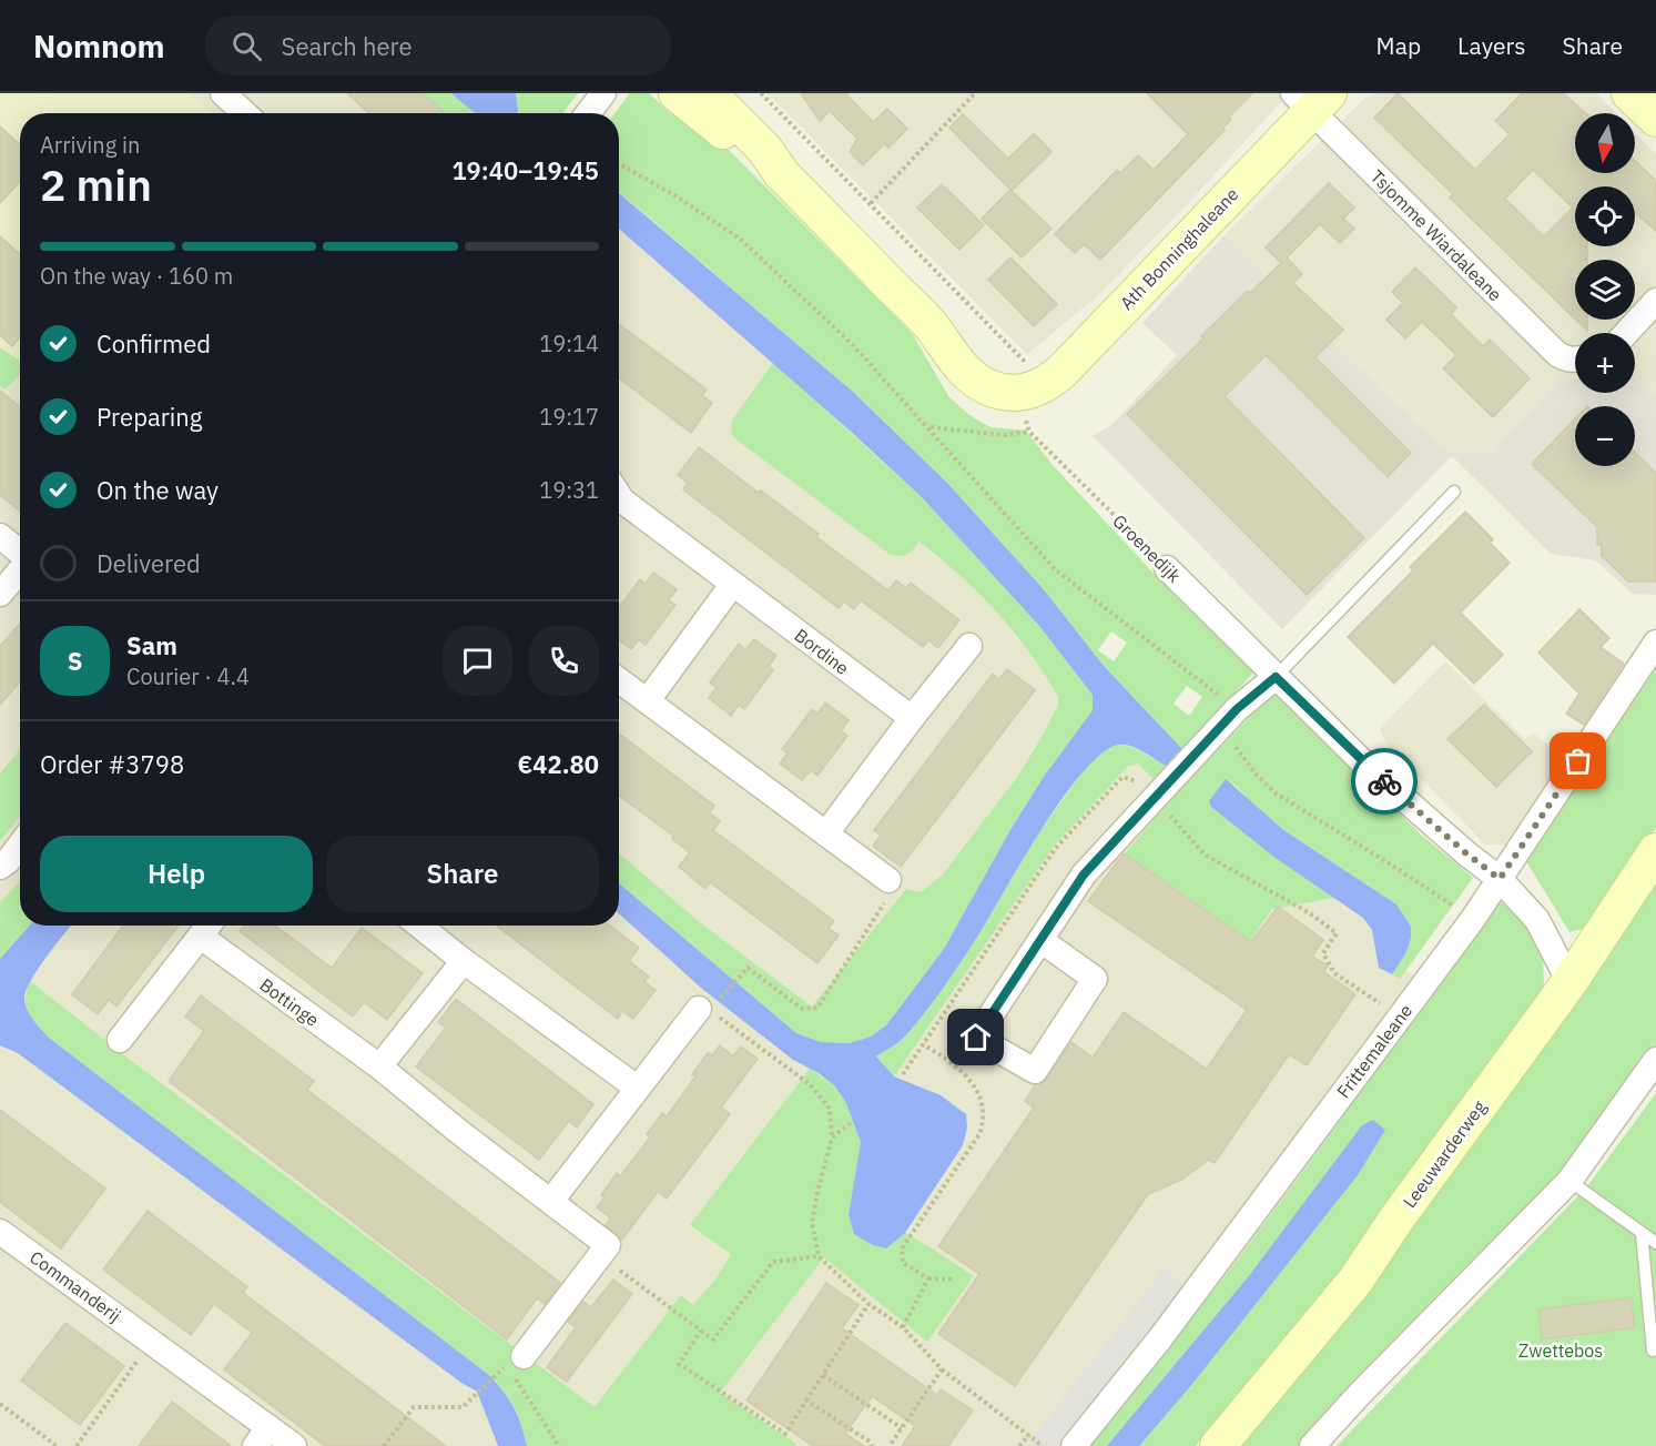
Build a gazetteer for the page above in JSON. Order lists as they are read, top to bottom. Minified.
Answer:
{"streets":{"main road":["Ath Bonninghaleane","Leeuwarderweg"],"street":["Tsjomme Wiardaleane","Groenedijk","Bordine","Bottinge","Frittemaleane","Commanderij"]},"crossings":[["Tsjomme Wiardaleane","Ath Bonninghaleane"],["Groenedijk","Frittemaleane"],["Groenedijk","Leeuwarderweg"]],"parks":["Zwettebos"],"north":"bottom","page":{"header":"Nomnom","search":"Search here","nav":["Map","Layers","Share"],"map_buttons":["+","−"],"heading":["2 min","Arriving in","19:40–19:45"],"panel":["Sam","Courier · 4.4","Order #3798","€42.80"],"bar":"On the way · 160 m","list":[["Confirmed","19:14"],["Preparing","19:17"],["On the way","19:31"],"Delivered"],"round":"S","buttons":["Help","Share"]}}
